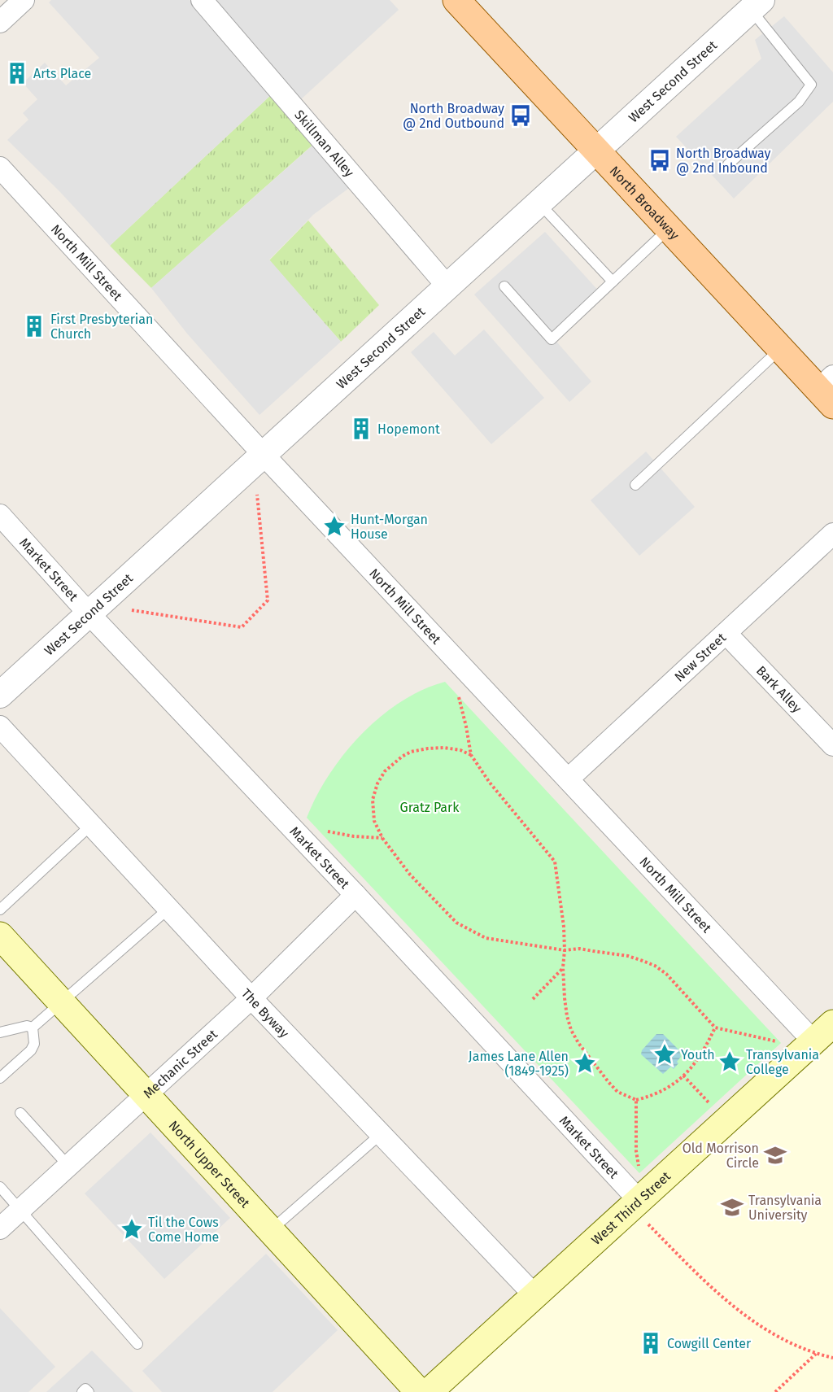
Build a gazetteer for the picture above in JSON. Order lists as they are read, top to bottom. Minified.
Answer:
{"streets":{"main road":["North Broadway","North Upper Street","West Third Street"],"street":["West Second Street","Skillman Alley","North Mill Street","Market Street","New Street","Bark Alley","The Byway","Mechanic Street"]},"crossings":[["West Second Street","Skillman Alley"],["West Second Street","North Broadway"],["West Second Street","North Mill Street"],["West Second Street","Market Street"],["North Mill Street","New Street"],["North Mill Street","West Third Street"],["Market Street","Mechanic Street"],["Market Street","West Third Street"],["New Street","Bark Alley"],["The Byway","Mechanic Street"],["The Byway","West Third Street"],["Mechanic Street","North Upper Street"]],"parks":["Gratz Park"],"places":{"building":["Arts Place","First Presbyterian Church","Hopemont","Cowgill Center"],"bus stop":["North Broadway @ 2nd Outbound","North Broadway @ 2nd Inbound"],"place":["Hunt-Morgan House","Youth","Transylvania College","James Lane Allen (1849-1925)","Til the Cows Come Home"],"school or university":["Old Morrison Circle","Transylvania University"]}}
